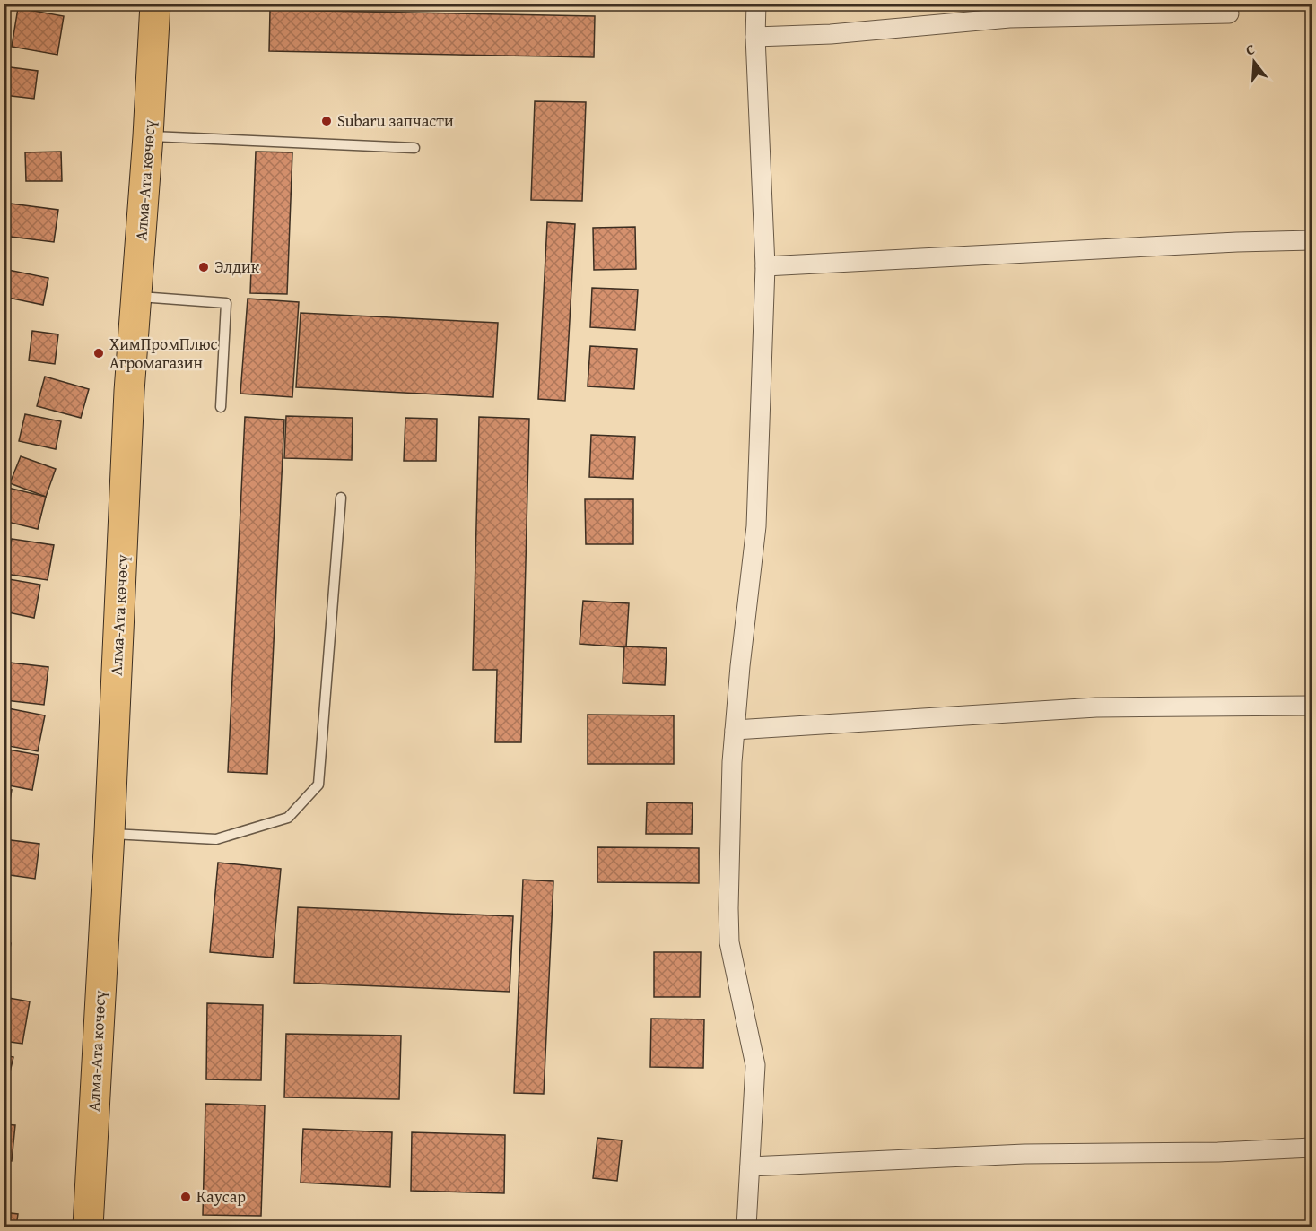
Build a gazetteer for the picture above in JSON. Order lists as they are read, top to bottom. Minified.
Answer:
{"streets":{"main road":["Алма-Ата көчөсү"]},"places":["Subaru запчасти","Элдик","ХимПромПлюс Агромагазин","Каусар"],"north":"top"}
